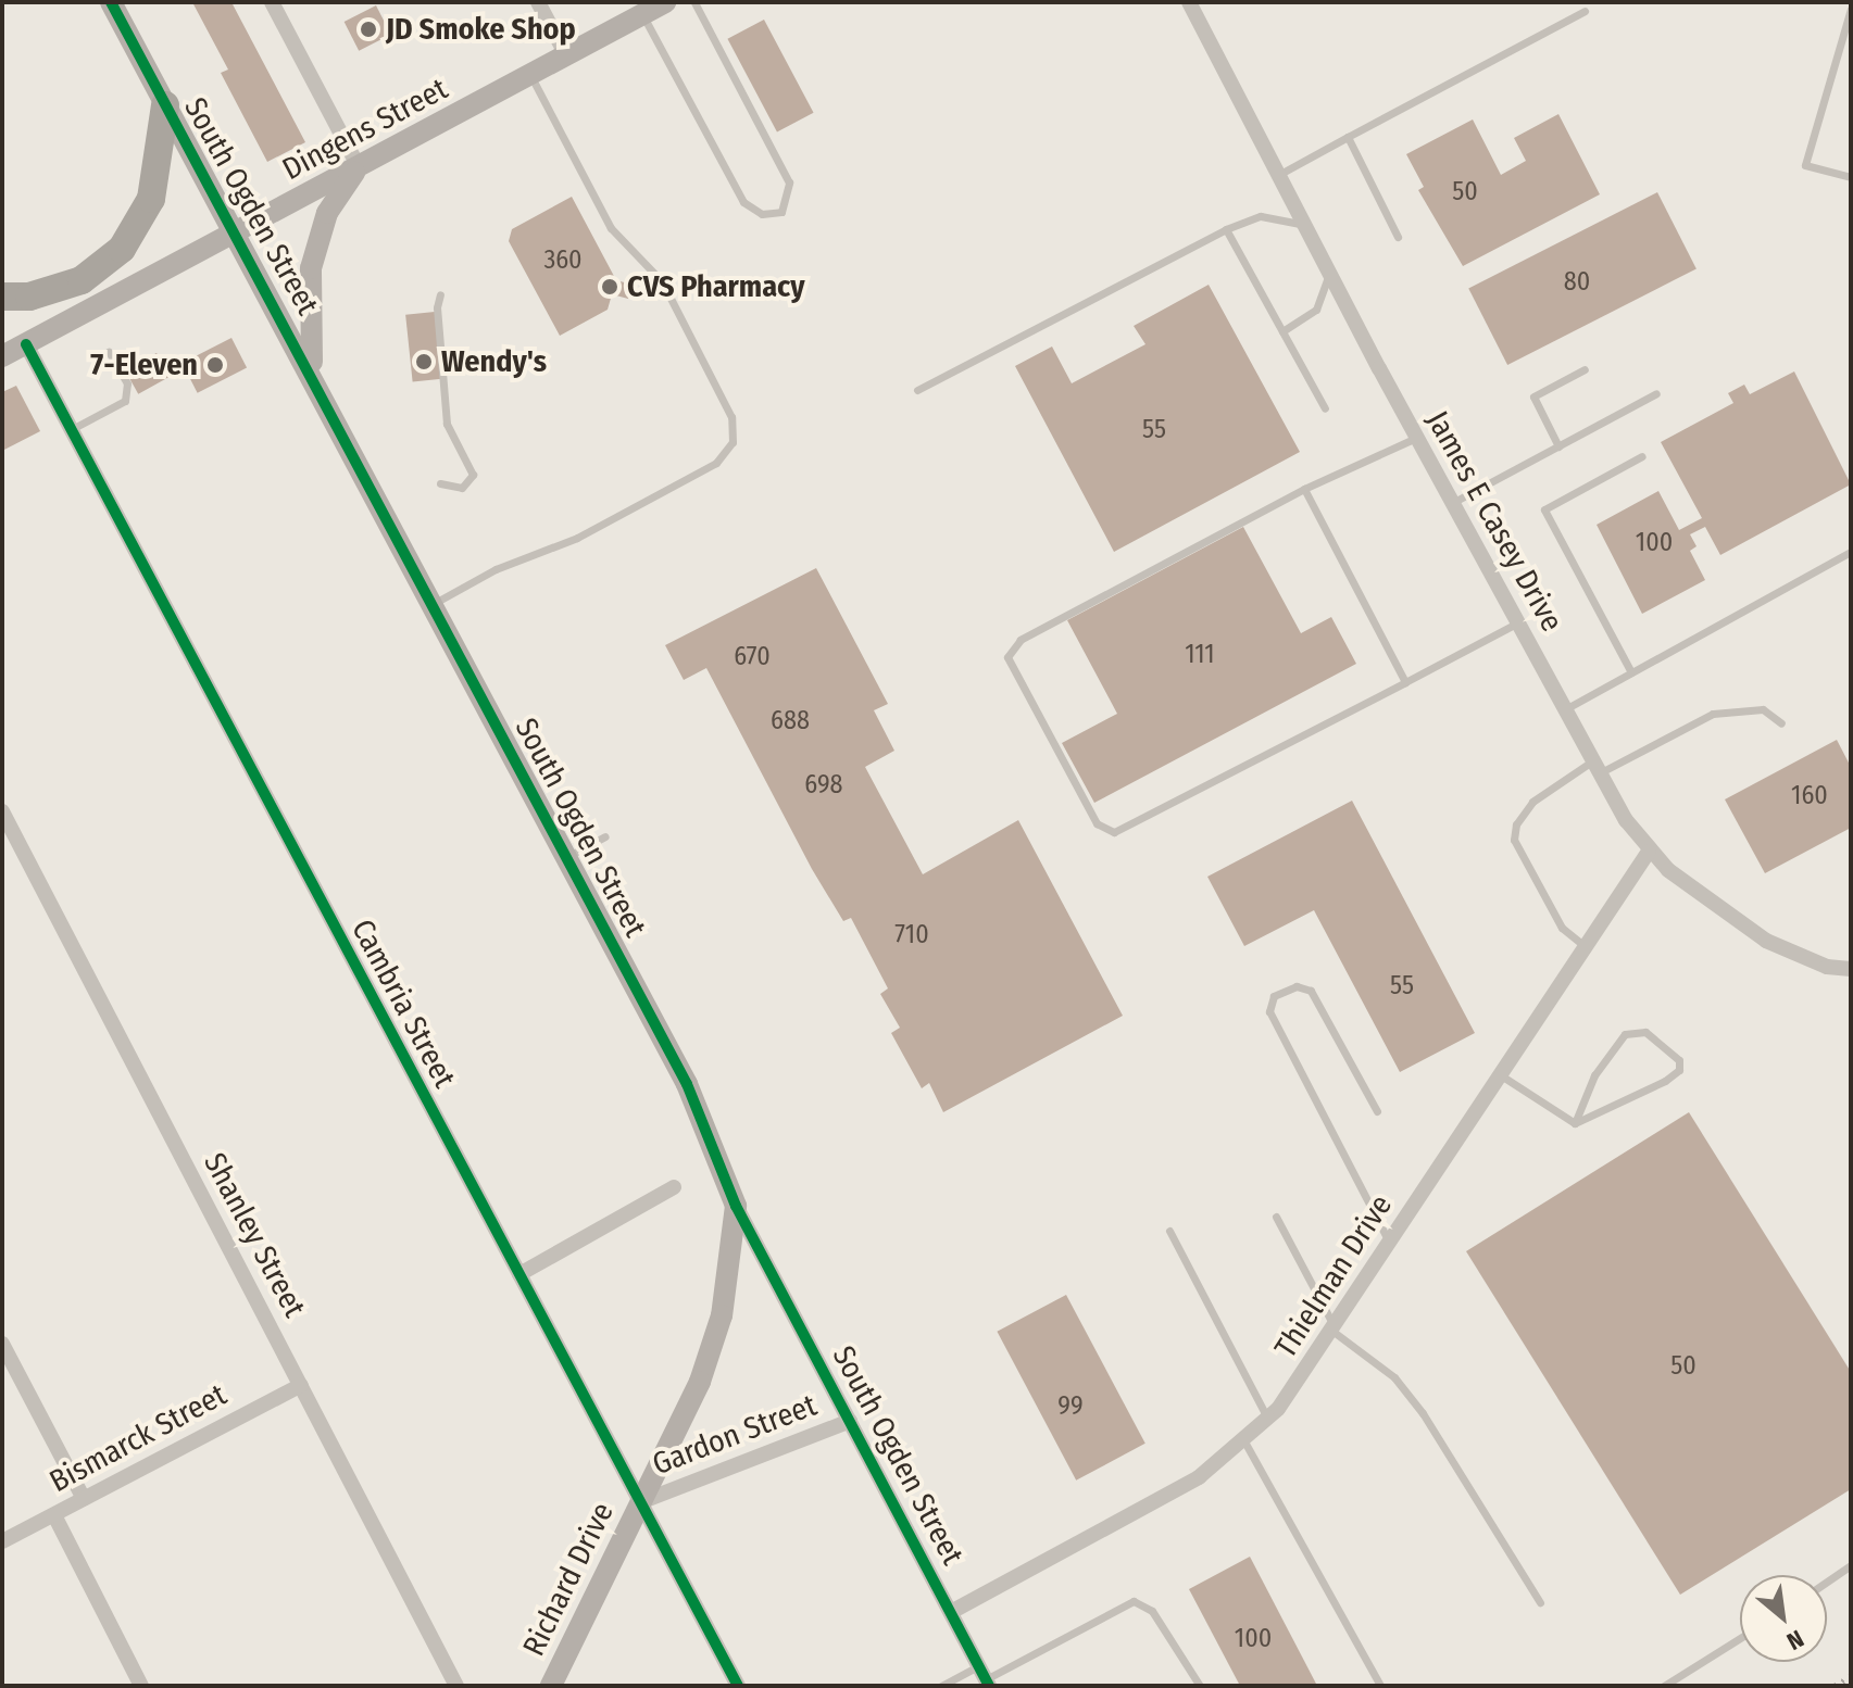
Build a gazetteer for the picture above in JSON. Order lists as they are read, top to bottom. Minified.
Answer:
{"streets":{"street":["Dingens Street","South Ogden Street","James E Casey Drive","Cambria Street","Shanley Street","Thielman Drive","Gardon Street","Bismarck Street","Richard Drive"]},"crossings":[["Dingens Street","South Ogden Street"],["Dingens Street","Cambria Street"],["South Ogden Street","Thielman Drive"],["South Ogden Street","Gardon Street"],["South Ogden Street","Richard Drive"],["James E Casey Drive","Thielman Drive"],["Cambria Street","Gardon Street"],["Cambria Street","Richard Drive"],["Shanley Street","Bismarck Street"],["Gardon Street","Richard Drive"]],"places":["JD Smoke Shop","CVS Pharmacy","Wendy's","7-Eleven"],"house_numbers":["50","360","80","55","100","111","670","688","698","160","710","55","50","99","100"],"north":"bottom right"}
